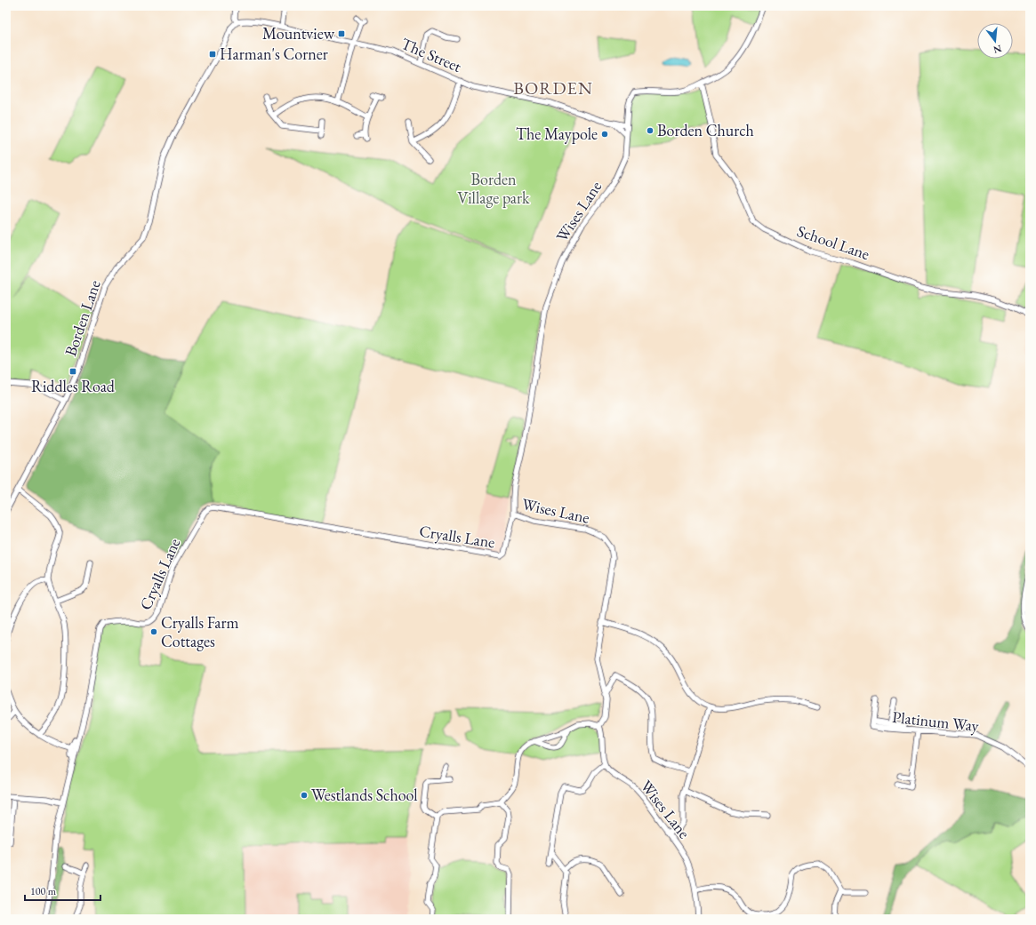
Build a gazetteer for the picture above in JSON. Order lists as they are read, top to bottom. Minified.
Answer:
{"streets":{"street":["The Street","Wises Lane","School Lane","Borden Lane","Cryalls Lane","Platinum Way"]},"crossings":[["The Street","Wises Lane"],["The Street","Borden Lane"],["Wises Lane","School Lane"],["Wises Lane","Cryalls Lane"]],"districts":["BORDEN"],"parks":["Borden Village park"],"places":{"transit":["Mountview","Harman's Corner","Riddles Road"],"other":["Borden Church","The Maypole","Cryalls Farm Cottages","Westlands School"]},"scale_bar":"100 m","north":"bottom"}
